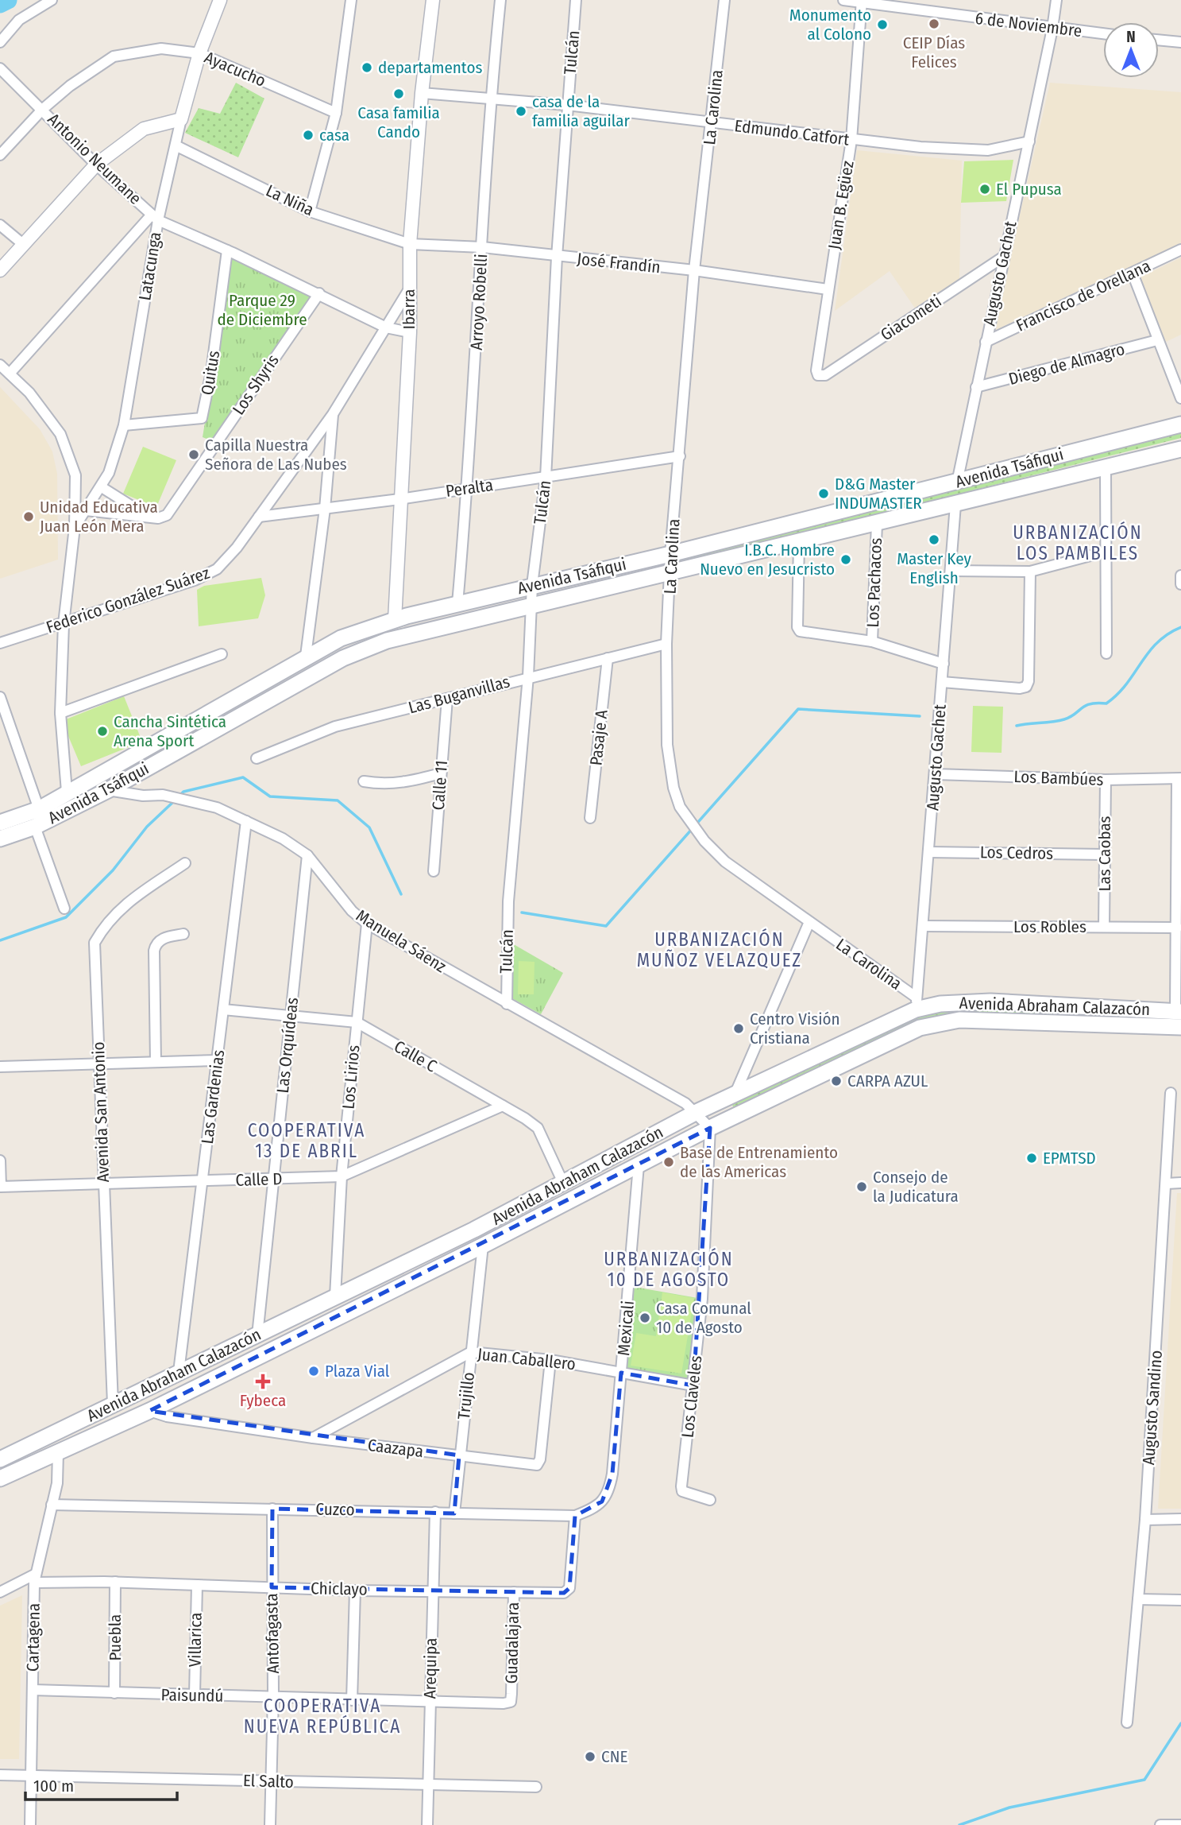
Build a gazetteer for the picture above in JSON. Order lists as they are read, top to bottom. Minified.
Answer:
{"streets":{"main road":["Avenida Tsáfiqui","Avenida Abraham Calazacón"],"street":["6 de Noviembre","Tulcán","Ayacucho","La Carolina","Edmundo Catfort","Antonio Neumane","La Niña","Juan B. Egüez","José Frandín","Latacunga","Augusto Gachet","Francisco de Orellana","Arroyo Robelli","Ibarra","Giacometi","Diego de Almagro","Quitus","Los Shyris","Peralta","Los Pachacos","Federico González Suárez","Las Buganvillas","Pasaje A","Los Bambúes","Calle 11","Los Cedros","Las Caobas","Los Robles","Manuela Sáenz","Las Orquídeas","Calle C","Los Lirios","Las Gardenias","Avenida San Antonio","Calle D","Mexicali","Juan Caballero","Trujillo","Los Claveles","Augusto Sandino","Caazapa","Cuzco","Chiclayo","Antofagasta","Cartagena","Puebla","Villarica","Guadalajara","Arequipa","Paisundú","El Salto"]},"crossings":[["6 de Noviembre","Juan B. Egüez"],["6 de Noviembre","Augusto Gachet"],["Tulcán","Edmundo Catfort"],["Tulcán","José Frandín"],["Tulcán","Avenida Tsáfiqui"],["Tulcán","Peralta"],["Tulcán","Las Buganvillas"],["Tulcán","Manuela Sáenz"],["Ayacucho","Antonio Neumane"],["Ayacucho","Latacunga"],["La Carolina","Edmundo Catfort"],["La Carolina","José Frandín"],["La Carolina","Augusto Gachet"],["La Carolina","Avenida Tsáfiqui"],["La Carolina","Peralta"],["La Carolina","Las Buganvillas"],["La Carolina","Avenida Abraham Calazacón"],["Edmundo Catfort","Juan B. Egüez"],["Edmundo Catfort","Augusto Gachet"],["Edmundo Catfort","Arroyo Robelli"],["Edmundo Catfort","Ibarra"],["Antonio Neumane","Latacunga"],["Antonio Neumane","Ibarra"],["Antonio Neumane","Quitus"],["Antonio Neumane","Los Shyris"],["Antonio Neumane","Federico González Suárez"],["La Niña","José Frandín"],["La Niña","Latacunga"],["La Niña","Ibarra"],["Juan B. Egüez","José Frandín"],["Juan B. Egüez","Giacometi"],["José Frandín","Arroyo Robelli"],["José Frandín","Ibarra"],["Latacunga","Quitus"],["Latacunga","Los Shyris"],["Augusto Gachet","Francisco de Orellana"],["Augusto Gachet","Giacometi"],["Augusto Gachet","Diego de Almagro"],["Augusto Gachet","Avenida Tsáfiqui"],["Augusto Gachet","Los Bambúes"],["Augusto Gachet","Los Cedros"],["Augusto Gachet","Los Robles"],["Augusto Gachet","Avenida Abraham Calazacón"],["Arroyo Robelli","Avenida Tsáfiqui"],["Arroyo Robelli","Peralta"],["Ibarra","Avenida Tsáfiqui"],["Ibarra","Peralta"],["Ibarra","Federico González Suárez"],["Avenida Tsáfiqui","Los Pachacos"],["Avenida Tsáfiqui","Manuela Sáenz"],["Peralta","Federico González Suárez"],["Las Buganvillas","Pasaje A"],["Las Buganvillas","Calle 11"],["Los Bambúes","Las Caobas"],["Los Cedros","Las Caobas"],["Las Caobas","Los Robles"],["Manuela Sáenz","Avenida Abraham Calazacón"],["Manuela Sáenz","Las Orquídeas"],["Manuela Sáenz","Los Lirios"],["Manuela Sáenz","Las Gardenias"],["Avenida Abraham Calazacón","Las Orquídeas"],["Avenida Abraham Calazacón","Calle C"],["Avenida Abraham Calazacón","Los Lirios"],["Avenida Abraham Calazacón","Las Gardenias"],["Avenida Abraham Calazacón","Avenida San Antonio"],["Avenida Abraham Calazacón","Mexicali"],["Avenida Abraham Calazacón","Trujillo"],["Avenida Abraham Calazacón","Los Claveles"],["Avenida Abraham Calazacón","Caazapa"],["Avenida Abraham Calazacón","Cartagena"],["Las Orquídeas","Calle C"],["Las Orquídeas","Calle D"],["Calle C","Los Lirios"],["Calle C","Las Gardenias"],["Calle C","Calle D"],["Los Lirios","Calle D"],["Las Gardenias","Calle D"],["Avenida San Antonio","Calle D"],["Mexicali","Juan Caballero"],["Mexicali","Cuzco"],["Juan Caballero","Trujillo"],["Juan Caballero","Los Claveles"],["Juan Caballero","Caazapa"],["Trujillo","Caazapa"],["Trujillo","Cuzco"],["Cuzco","Chiclayo"],["Cuzco","Antofagasta"],["Cuzco","Cartagena"],["Cuzco","Arequipa"],["Chiclayo","Antofagasta"],["Chiclayo","Cartagena"],["Chiclayo","Puebla"],["Chiclayo","Villarica"],["Chiclayo","Guadalajara"],["Chiclayo","Arequipa"],["Antofagasta","Paisundú"],["Antofagasta","El Salto"],["Cartagena","Paisundú"],["Cartagena","El Salto"],["Puebla","Paisundú"],["Villarica","Paisundú"],["Guadalajara","Paisundú"],["Arequipa","Paisundú"],["Arequipa","El Salto"]],"districts":["URBANIZACIÓN LOS PAMBILES","URBANIZACIÓN MUÑOZ VELAZQUEZ","COOPERATIVA 13 DE ABRIL","URBANIZACIÓN 10 DE AGOSTO","COOPERATIVA NUEVA REPÚBLICA"],"parks":["Parque 29 de Diciembre"],"places":{"other":["CEIP Días Felices","Monumento al Colono","departamentos","Casa familia Cando","casa de la familia aguilar","casa","El Pupusa","Capilla Nuestra Señora de Las Nubes","D&G Master INDUMASTER","Unidad Educativa Juan León Mera","Master Key English","I.B.C. Hombre Nuevo en Jesucristo","Cancha Sintética Arena Sport","Centro Visión Cristiana","CARPA AZUL","EPMTSD","Base de Entrenamiento de las Americas","Consejo de la Judicatura","Casa Comunal 10 de Agosto","Plaza Vial","CNE"],"health":["Fybeca"]},"scale_bar":"100 m","north":"top"}
